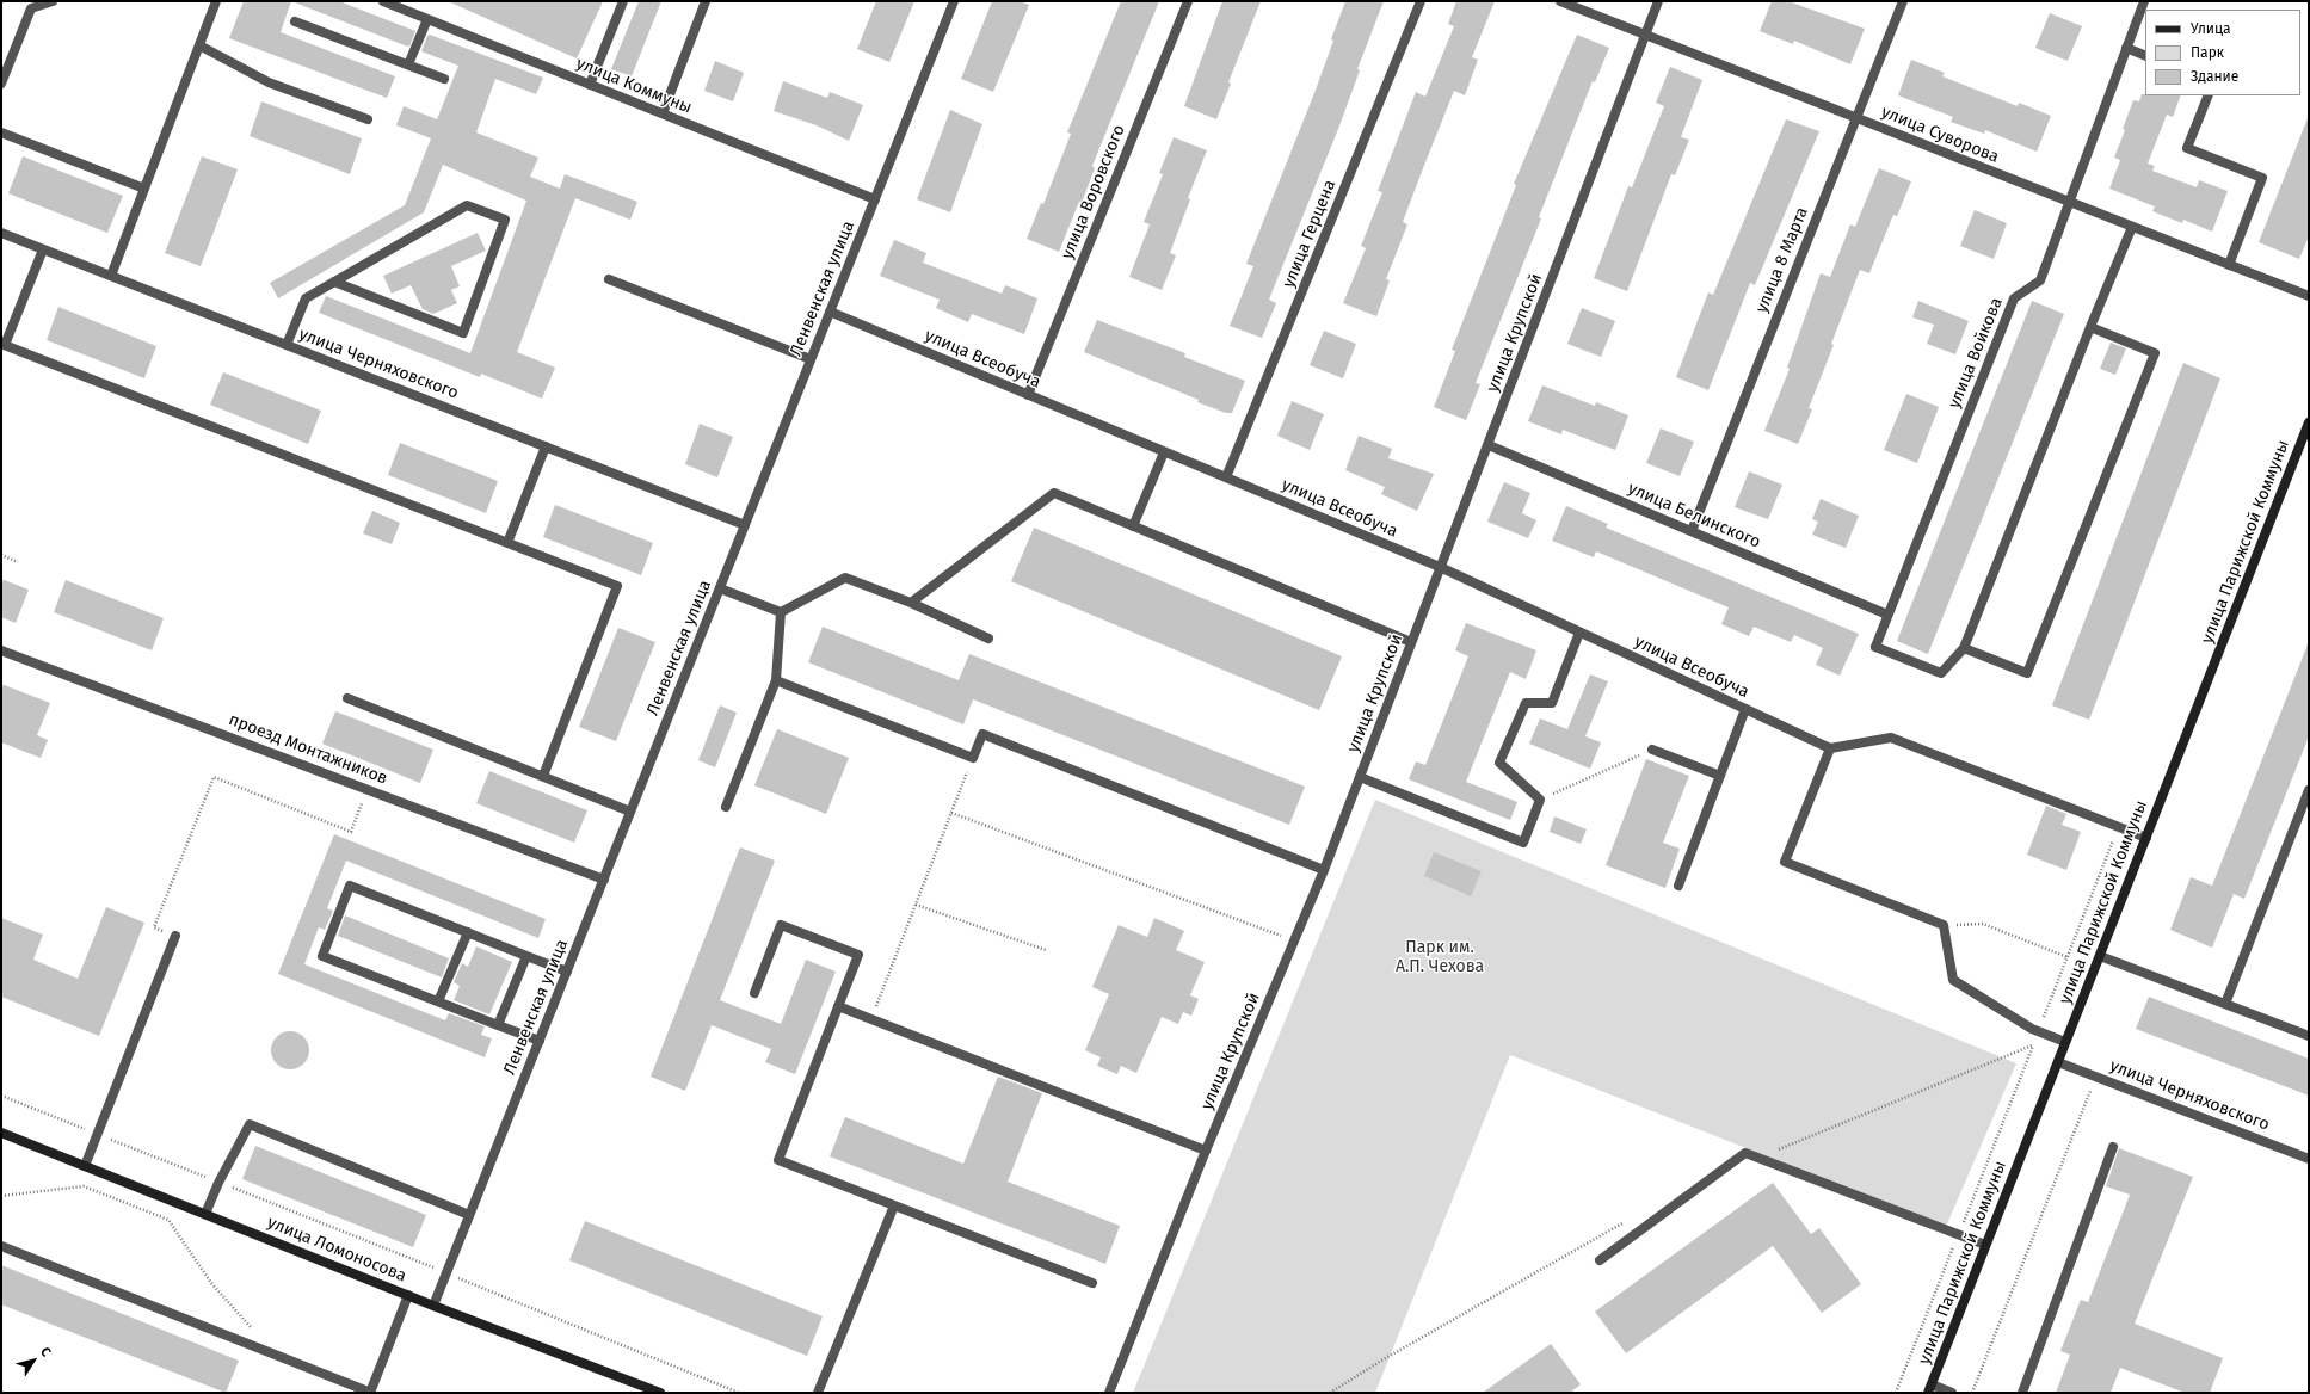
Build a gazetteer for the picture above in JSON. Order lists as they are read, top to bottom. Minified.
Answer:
{"streets":{"main road":["улица Парижской Коммуны","улица Ломоносова"],"street":["улица Коммуны","улица Суворова","улица Воровского","улица Герцена","улица 8 Марта","Ленвенская улица","улица Крупской","улица Войкова","улица Всеобуча","улица Черняховского","улица Белинского","проезд Монтажников"]},"crossings":[["улица Коммуны","Ленвенская улица"],["улица Суворова","улица 8 Марта"],["улица Суворова","улица Крупской"],["улица Суворова","улица Войкова"],["улица Воровского","улица Всеобуча"],["улица Герцена","улица Всеобуча"],["улица 8 Марта","улица Белинского"],["Ленвенская улица","улица Всеобуча"],["Ленвенская улица","улица Черняховского"],["Ленвенская улица","проезд Монтажников"],["Ленвенская улица","улица Ломоносова"],["улица Крупской","улица Всеобуча"],["улица Крупской","улица Белинского"],["улица Войкова","улица Белинского"],["улица Черняховского","улица Парижской Коммуны"]],"parks":["Парк им. А.П. Чехова"],"legend":["Улица","Парк","Здание"],"north":"top right"}
